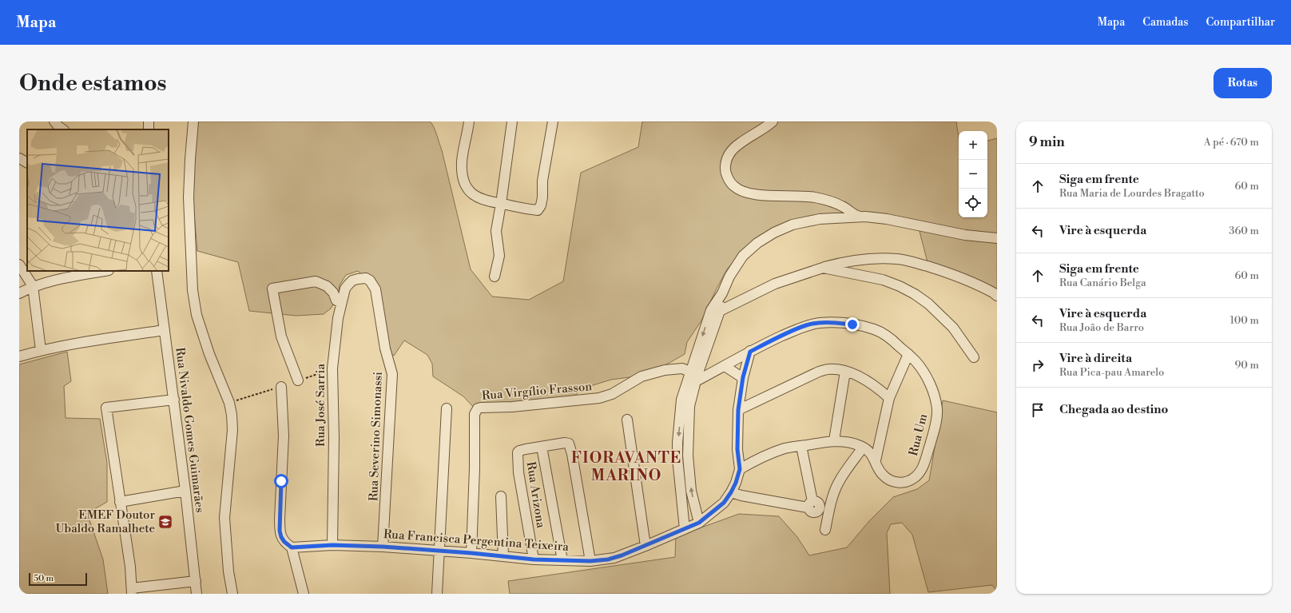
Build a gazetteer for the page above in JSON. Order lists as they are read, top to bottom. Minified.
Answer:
{"streets":{"street":["Rua Virgílio Frasson","Rua José Sarria","Rua Nivaldo Gomes Guimarães","Rua Um","Rua Severino Simonassi","Rua Arizona","Rua Francisca Pergentina Teixeira"]},"crossings":[["Rua Virgílio Frasson","Rua Um"],["Rua Virgílio Frasson","Rua Francisca Pergentina Teixeira"],["Rua José Sarria","Rua Severino Simonassi"],["Rua José Sarria","Rua Francisca Pergentina Teixeira"],["Rua Severino Simonassi","Rua Francisca Pergentina Teixeira"],["Rua Arizona","Rua Francisca Pergentina Teixeira"]],"districts":["FIORAVANTE MARINO"],"places":{"school or university":["EMEF Doutor Ubaldo Ramalhete"]},"scale_bar":"50 m","page":{"header":"Mapa","nav":["Mapa","Camadas","Compartilhar"],"buttons":"Rotas","title":"Onde estamos","heading":["9 min","A pé · 670 m"],"map_buttons":["+","−"],"list":[["Siga em frente","Rua Maria de Lourdes Bragatto","60 m"],["Vire à esquerda","360 m"],["Siga em frente","Rua Canário Belga","60 m"],["Vire à esquerda","Rua João de Barro","100 m"],["Vire à direita","Rua Pica-pau Amarelo","90 m"],"Chegada ao destino"],"scale":"50 m"}}
